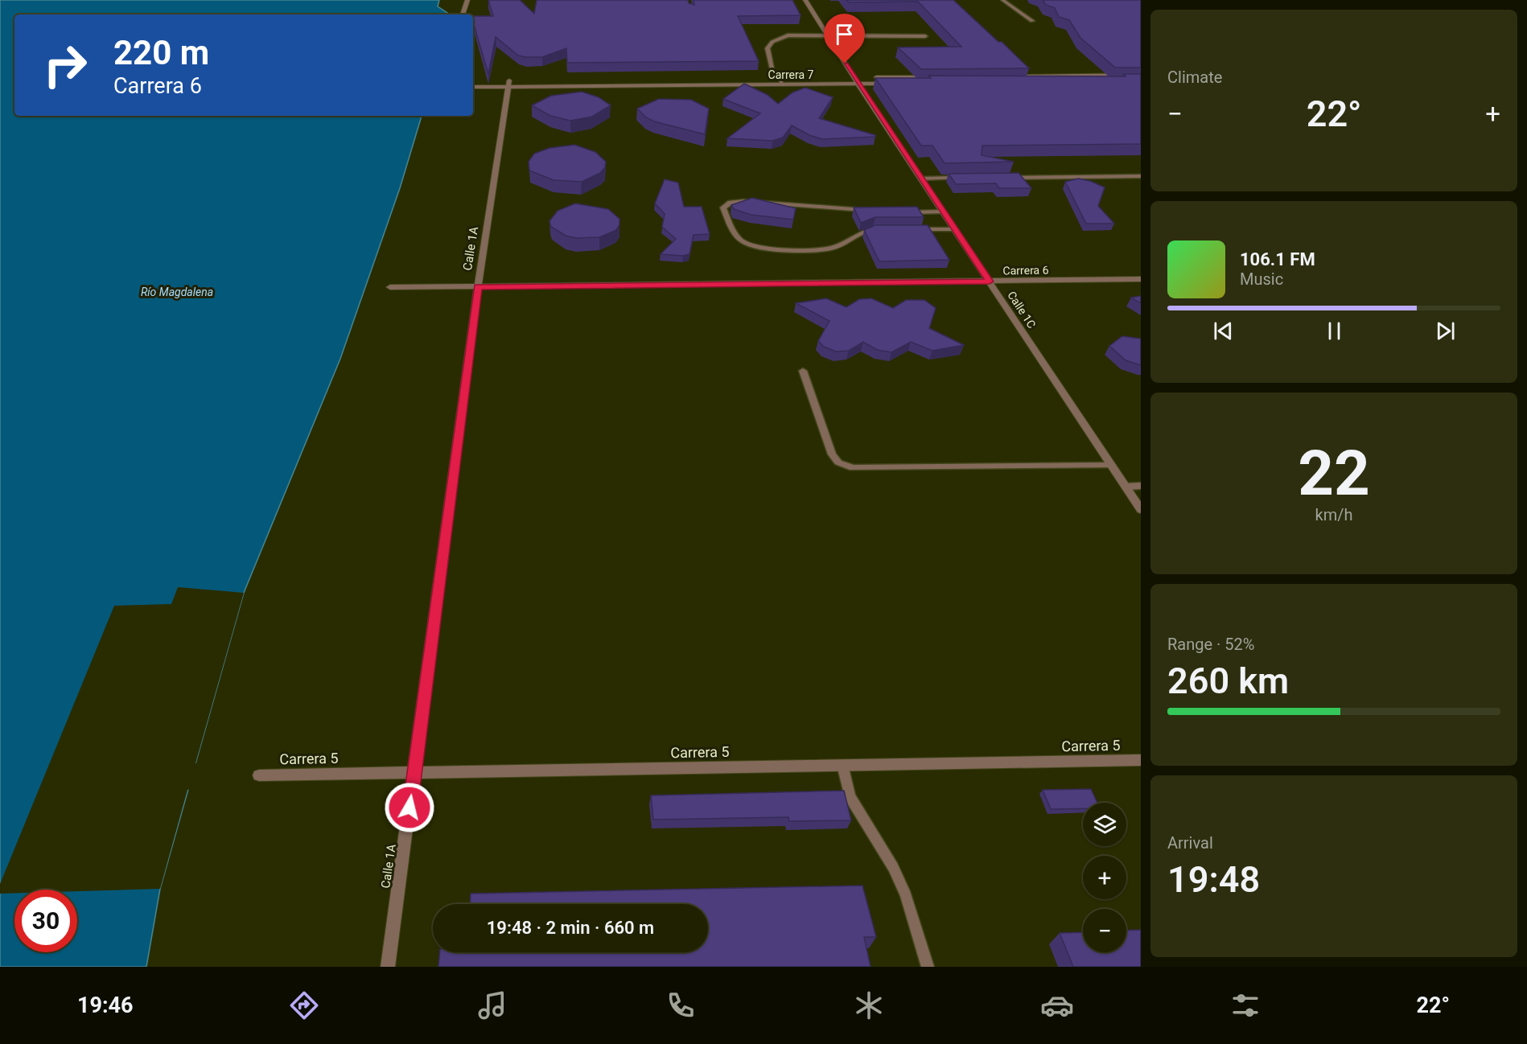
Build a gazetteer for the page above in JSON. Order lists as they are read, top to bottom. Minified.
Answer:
{"streets":{"street":["Carrera 7","Calle 1A","Carrera 6","Calle 1C","Carrera 5"]},"crossings":[["Carrera 7","Calle 1A"],["Carrera 7","Calle 1C"],["Calle 1A","Carrera 6"],["Calle 1A","Carrera 5"],["Carrera 6","Calle 1C"]],"water":["Río Magdalena"],"page":{"tile":["Climate",["22","km/h"],["Range · 52%","260 km"],["Arrival","19:48"]],"turn":["220 m","Carrera 6"],"heat":["−","22°","+"],"song":["106.1 FM","Music"],"map_buttons":["+","−"],"limit":"30","trip":"19:48 · 2 min · 660 m","tabs":["19:46","22°"]}}
